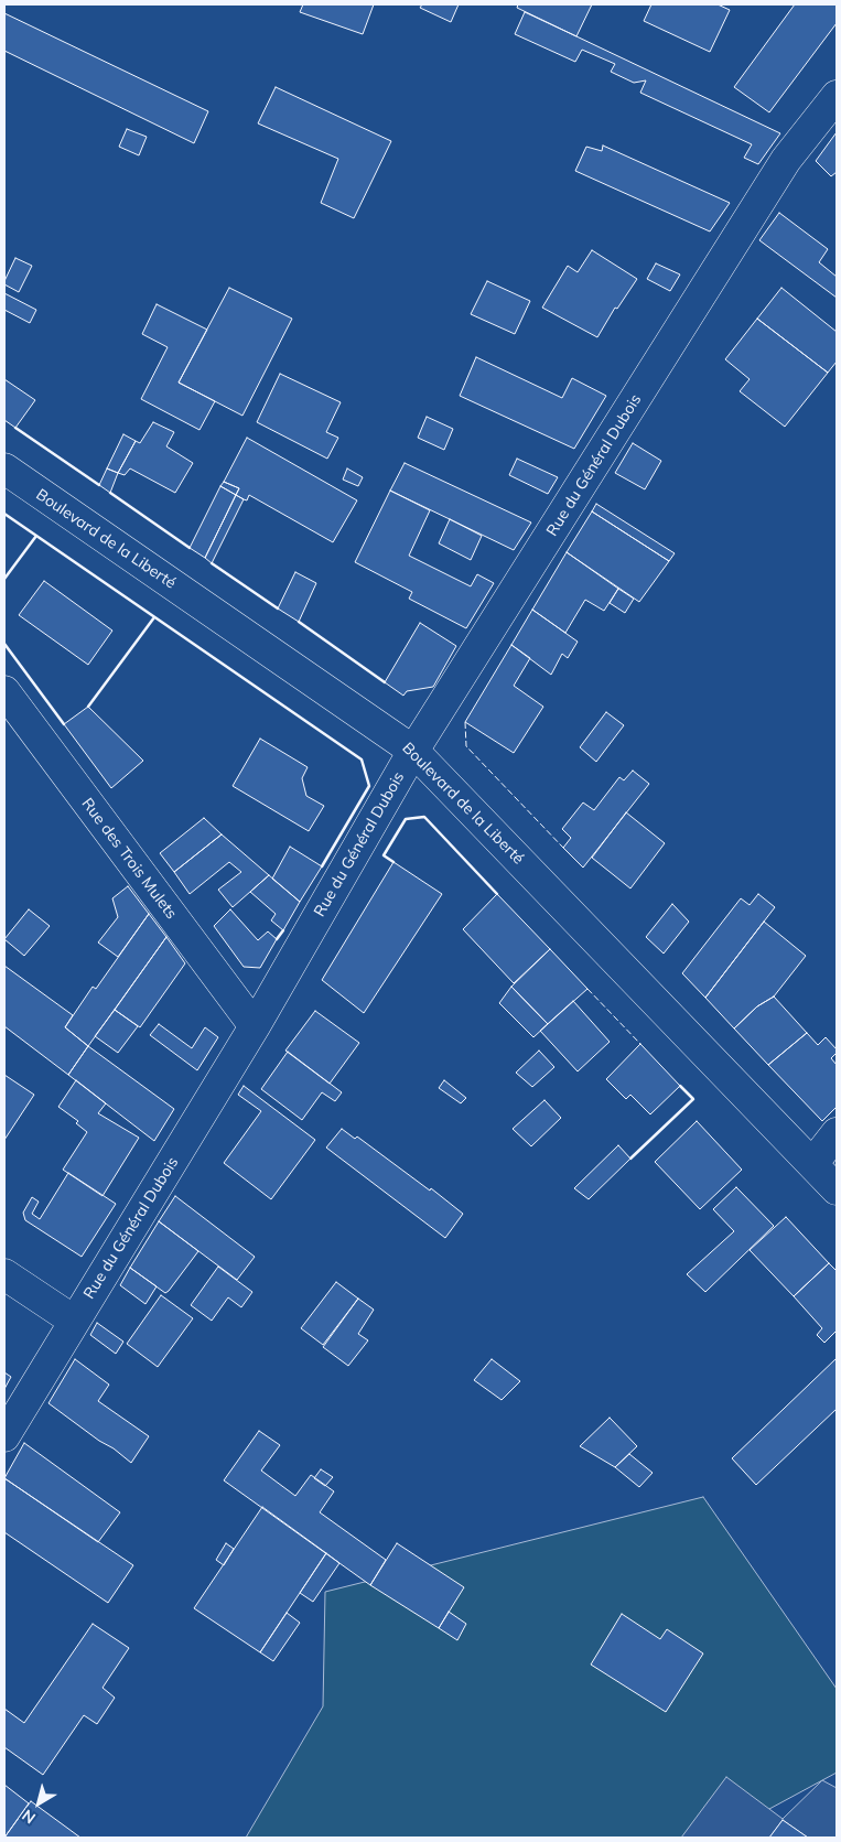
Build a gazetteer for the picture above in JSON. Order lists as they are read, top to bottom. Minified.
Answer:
{"streets":{"street":["Rue du Général Dubois","Boulevard de la Liberté","Rue des Trois Mulets"]},"crossings":[["Rue du Général Dubois","Boulevard de la Liberté"],["Rue du Général Dubois","Rue des Trois Mulets"]],"north":"bottom left"}
